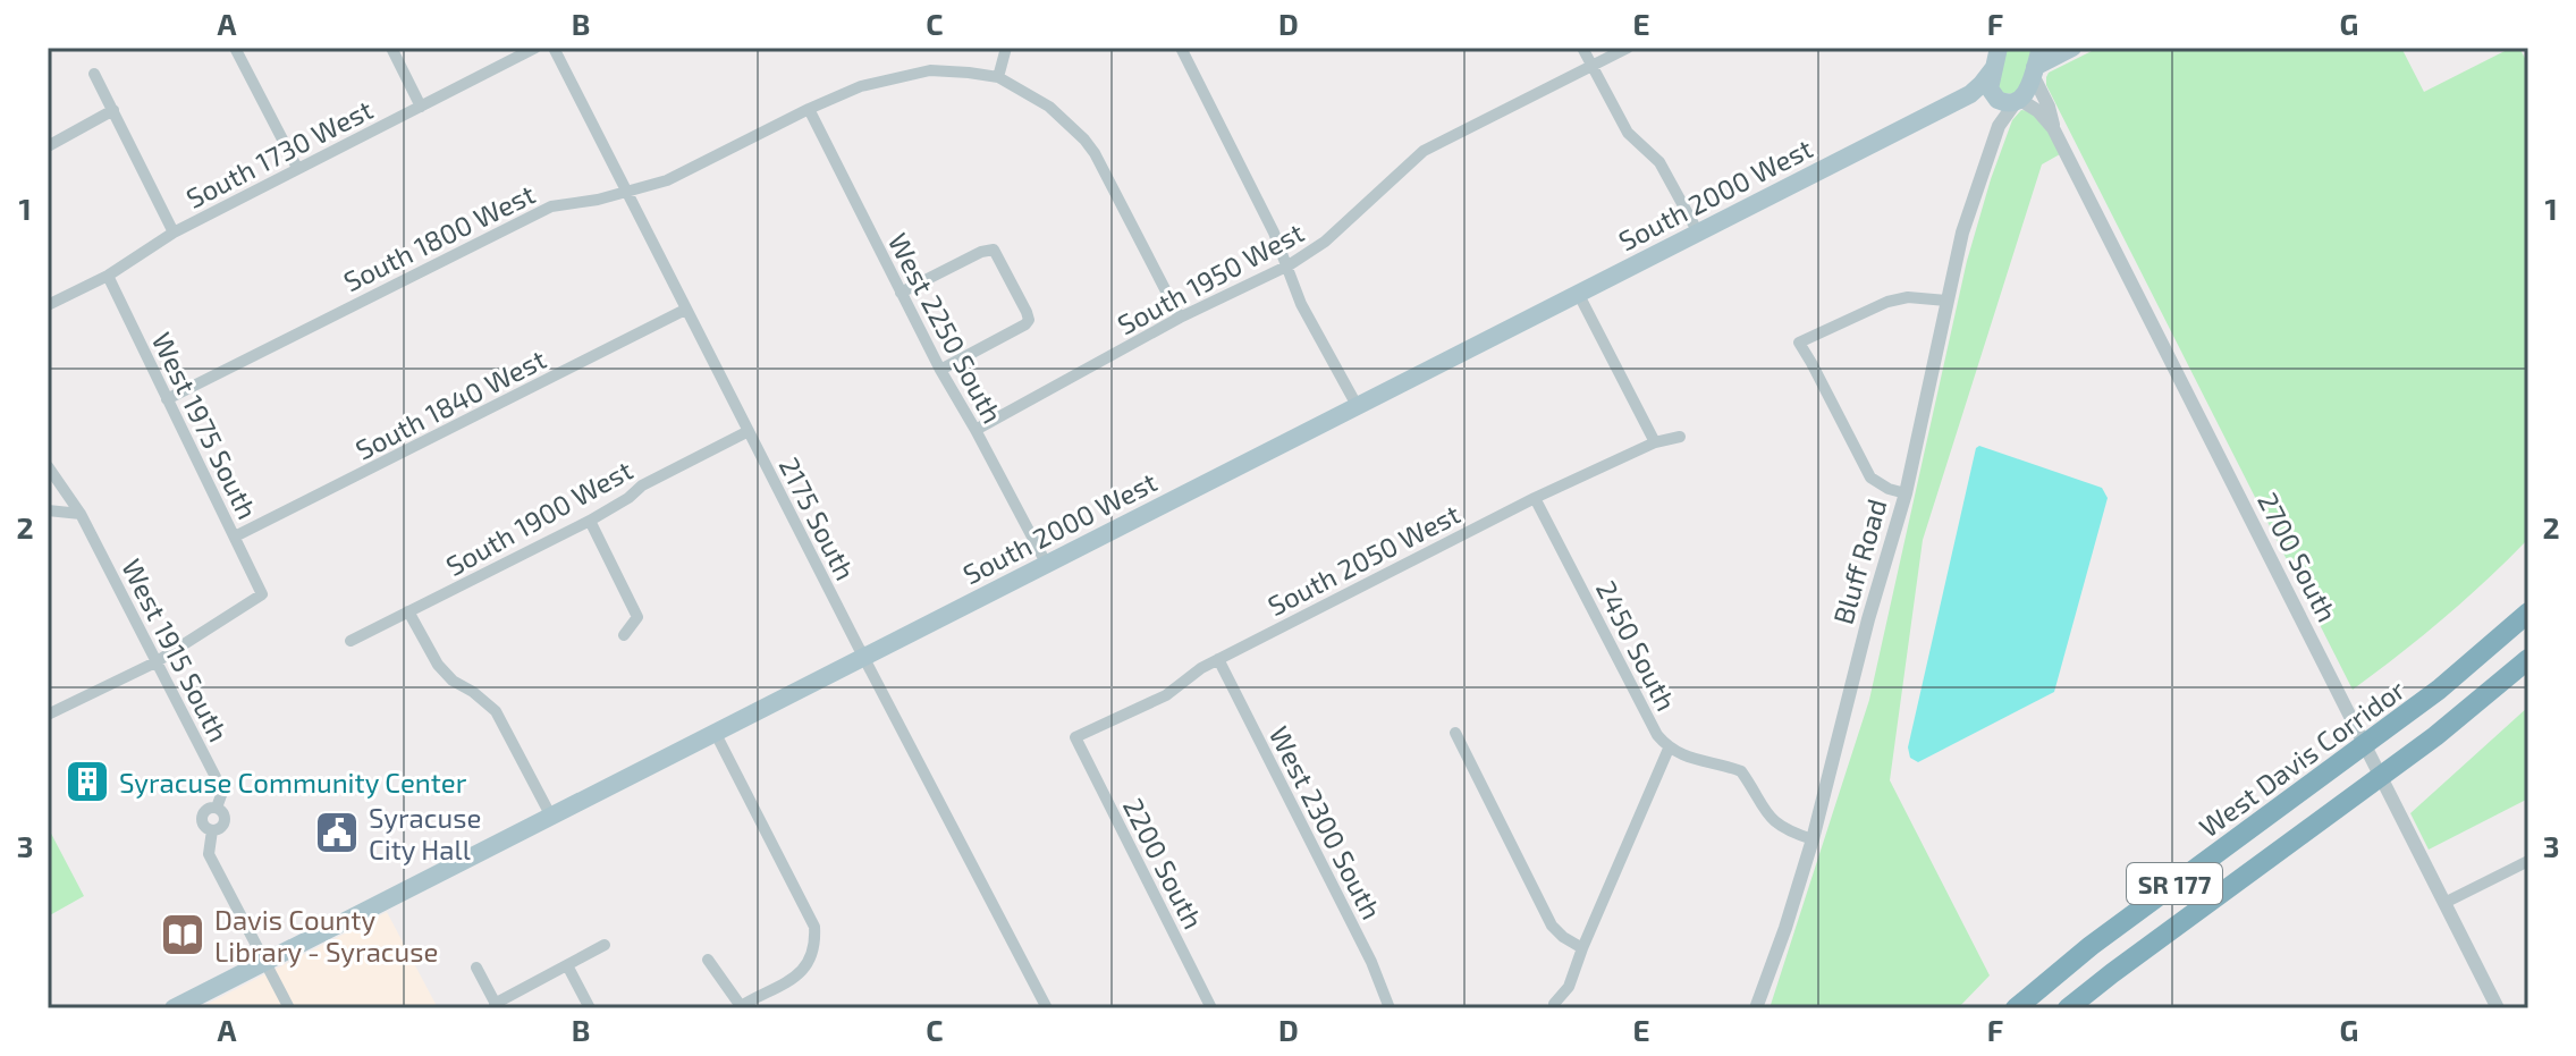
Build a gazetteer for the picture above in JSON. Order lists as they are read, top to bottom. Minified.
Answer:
{"streets":{"highway":["West Davis Corridor","SR 177"],"main road":["South 2000 West"],"street":["South 1730 West","South 1800 West","South 1950 West","West 2250 South","South 1840 West","West 1975 South","South 1900 West","2175 South","2700 South","South 2050 West","Bluff Road","2450 South","West 1915 South","West 2300 South","2200 South"]},"crossings":[["South 1730 West","West 1975 South"],["South 2000 West","West 2250 South"],["South 2000 West","2175 South"],["South 2000 West","West 1915 South"],["South 1800 West","West 2250 South"],["South 1800 West","West 1975 South"],["South 1800 West","2175 South"],["South 1950 West","West 2250 South"],["South 1840 West","West 1975 South"],["South 1840 West","2175 South"],["West 1975 South","West 1915 South"],["South 1900 West","2175 South"],["South 2050 West","2450 South"],["South 2050 West","West 2300 South"],["South 2050 West","2200 South"],["Bluff Road","2450 South"]],"places":{"building":["Syracuse Community Center"],"public building":["Syracuse City Hall"],"library":["Davis County Library - Syracuse"]},"grid":{"columns":["A","B","C","D","E","F","G"],"rows":["1","2","3"]}}
